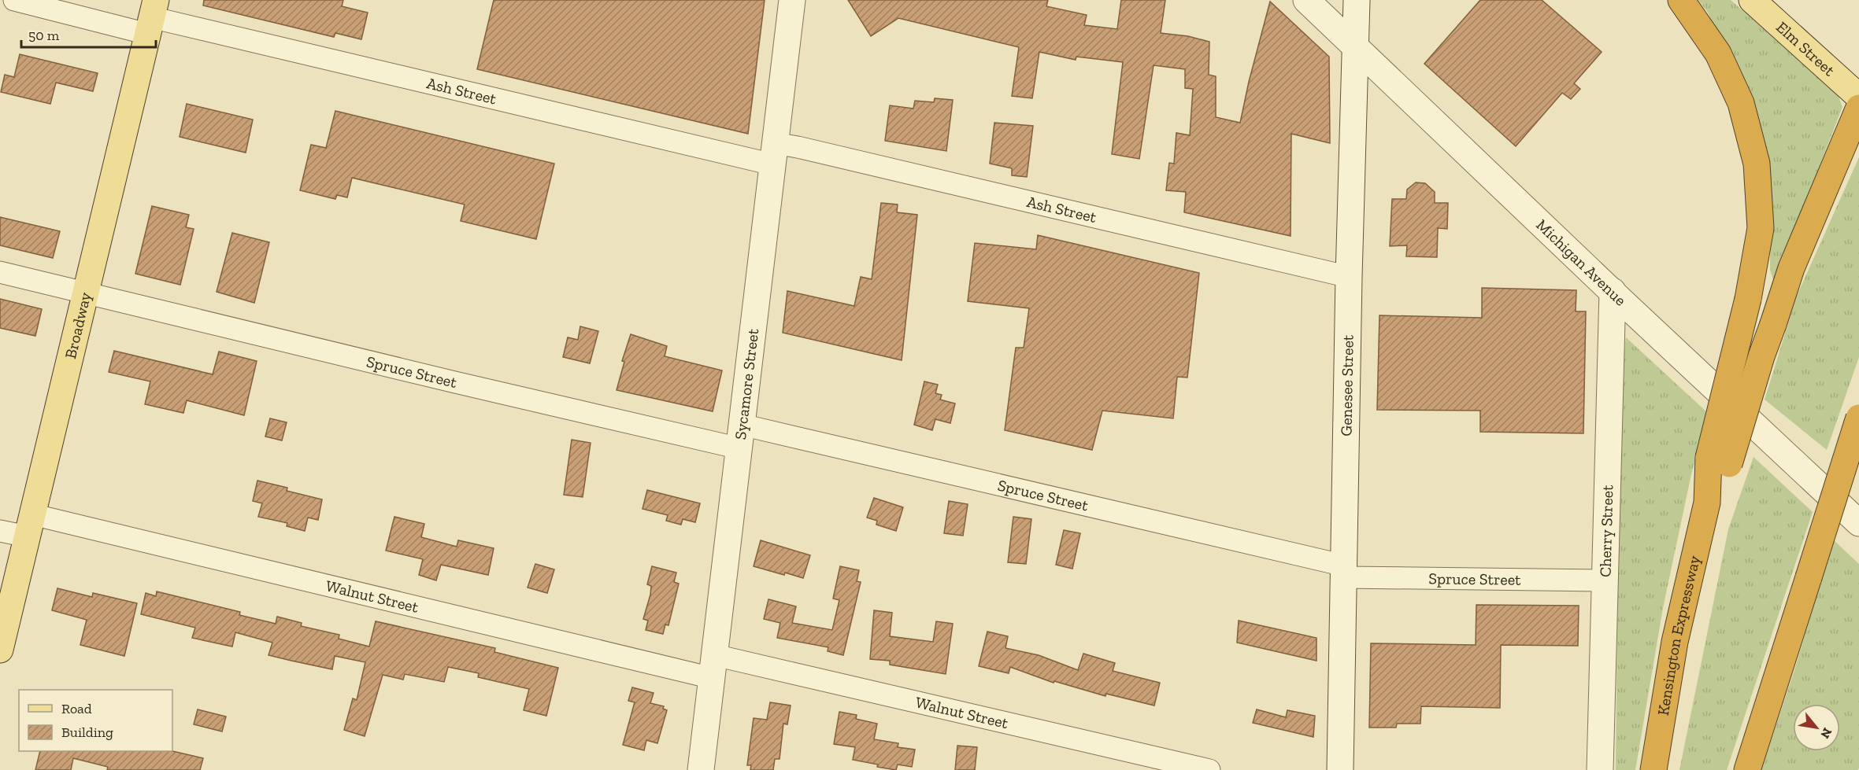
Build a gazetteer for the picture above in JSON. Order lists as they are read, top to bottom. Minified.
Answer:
{"streets":{"highway":["Kensington Expressway"],"main road":["Elm Street","Broadway"],"street":["Ash Street","Michigan Avenue","Spruce Street","Genesee Street","Sycamore Street","Cherry Street","Walnut Street"]},"crossings":[["Ash Street","Broadway"],["Ash Street","Genesee Street"],["Ash Street","Sycamore Street"],["Michigan Avenue","Genesee Street"],["Michigan Avenue","Cherry Street"],["Broadway","Spruce Street"],["Broadway","Walnut Street"],["Spruce Street","Genesee Street"],["Spruce Street","Sycamore Street"],["Spruce Street","Cherry Street"],["Sycamore Street","Walnut Street"]],"legend":["Road","Building"],"scale_bar":"50 m","north":"bottom right"}
